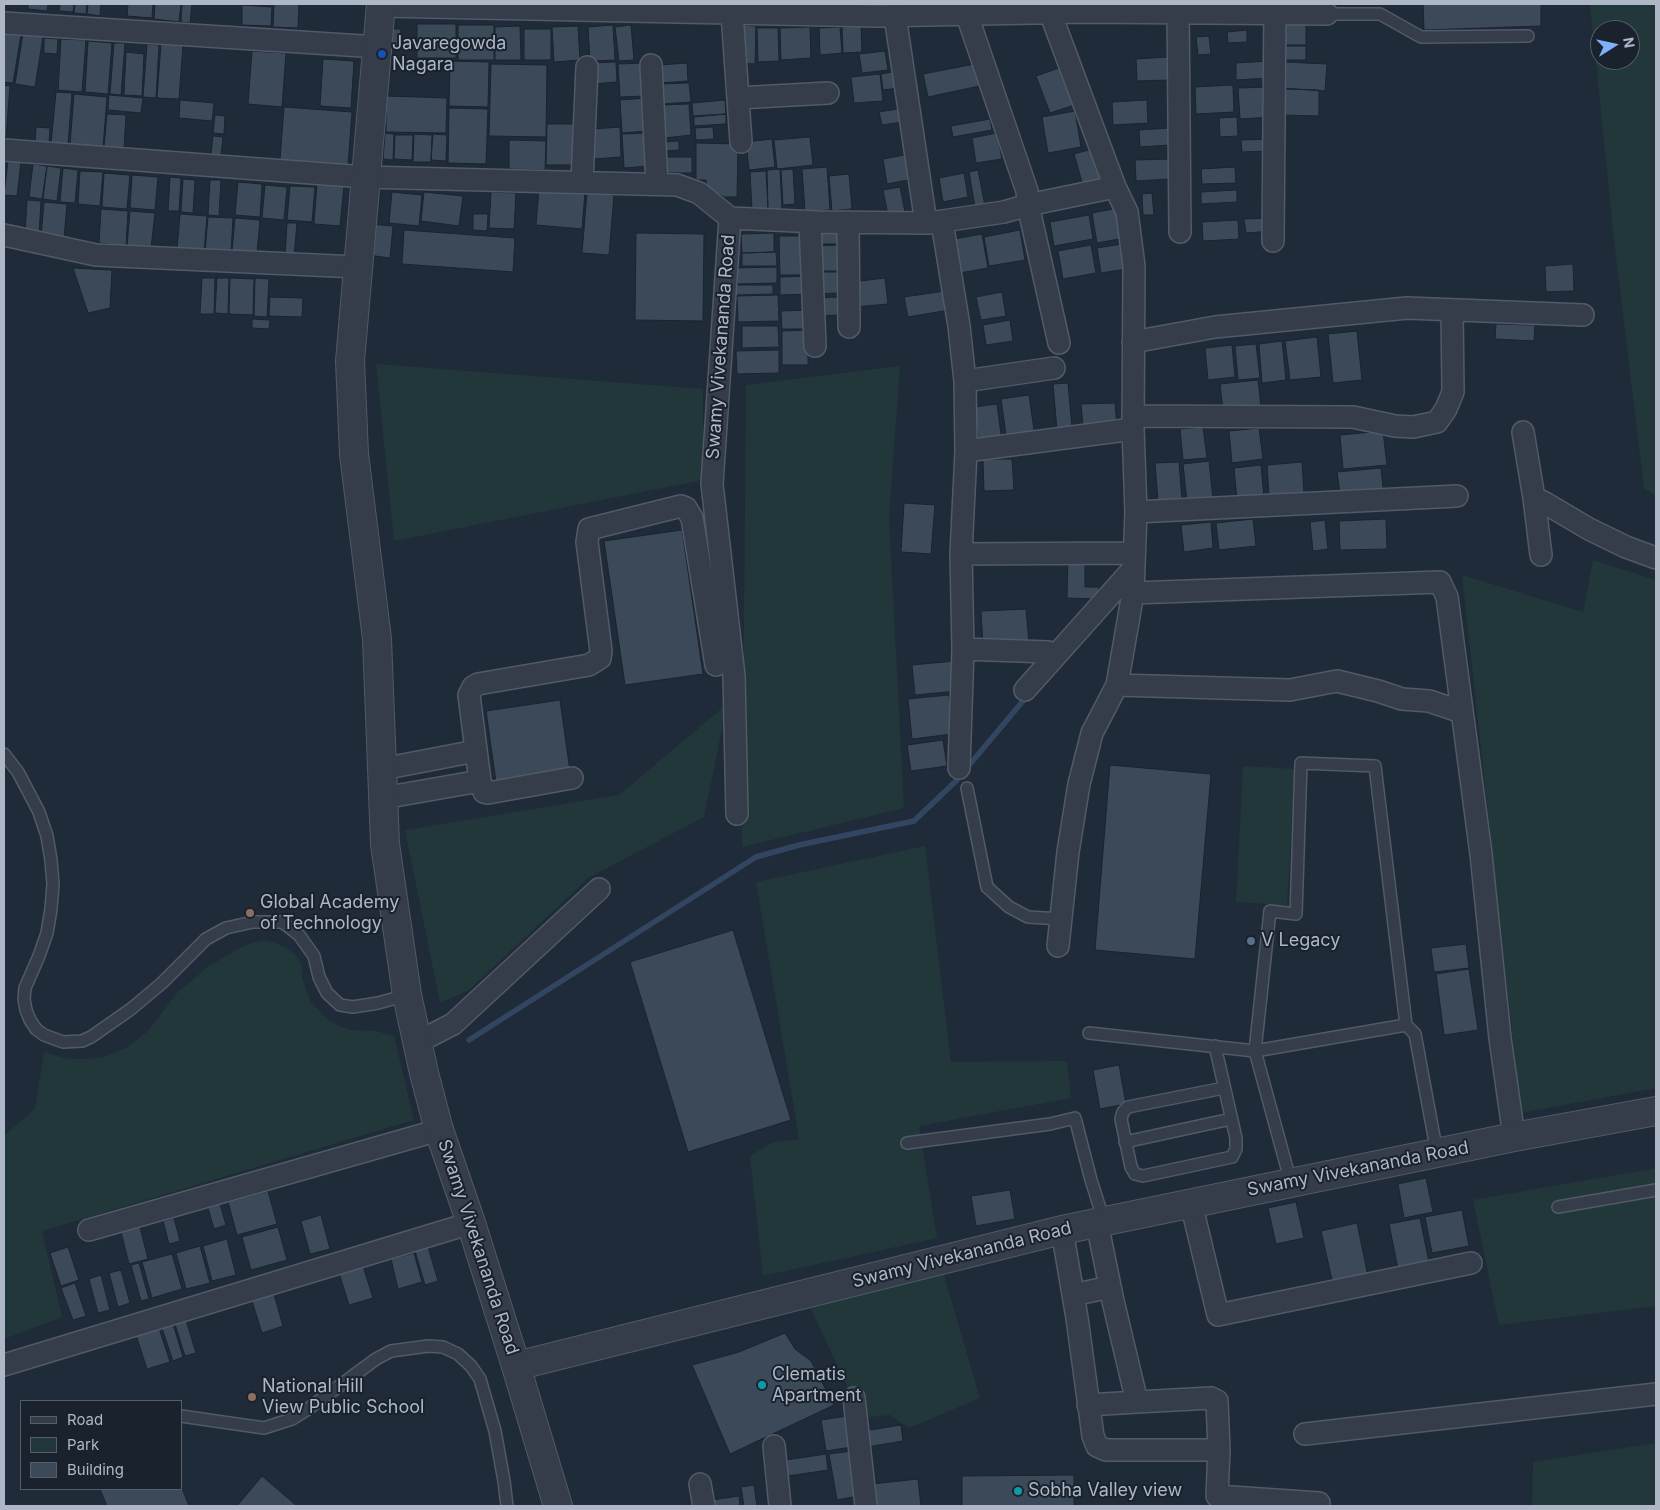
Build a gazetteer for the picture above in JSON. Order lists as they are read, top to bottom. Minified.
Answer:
{"streets":{"street":["Swamy Vivekananda Road"]},"places":["Javaregowda Nagara","Global Academy of Technology","V Legacy","Clematis Apartment","National Hill View Public School","Sobha Valley view"],"legend":["Road","Park","Building"],"north":"right"}
